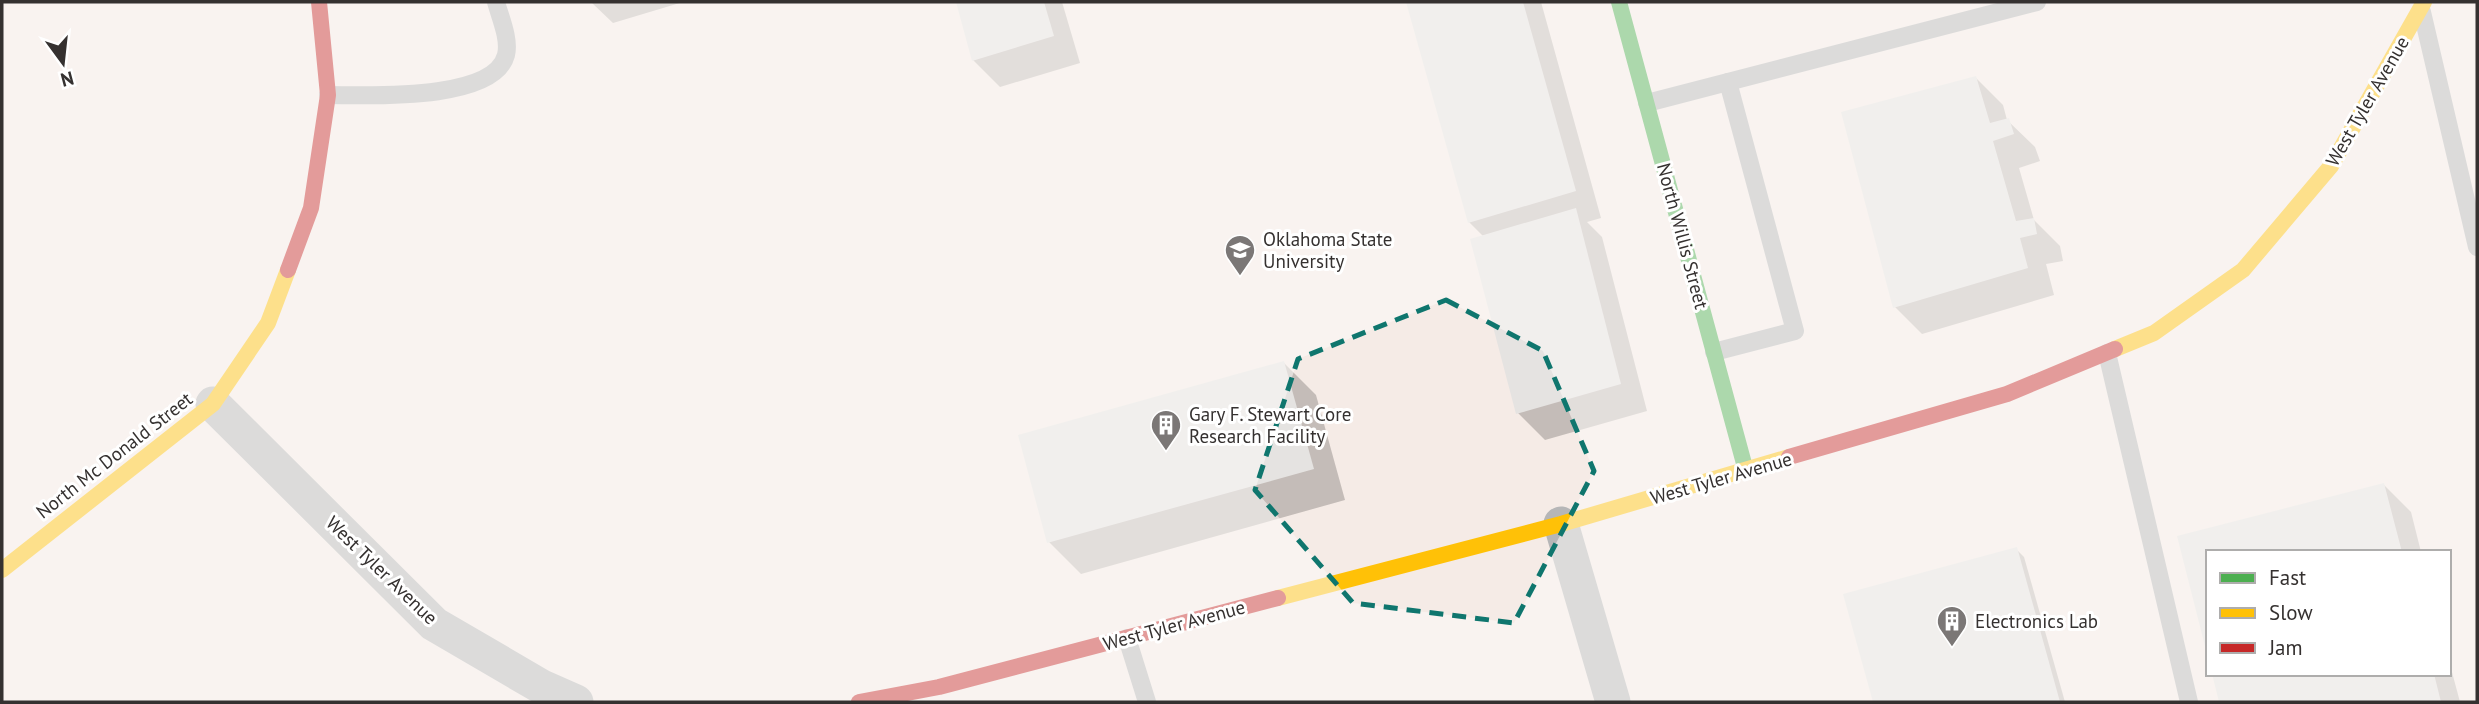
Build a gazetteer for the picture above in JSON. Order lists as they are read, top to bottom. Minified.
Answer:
{"streets":{"street":["West Tyler Avenue","North Willis Street","North Mc Donald Street"]},"crossings":[["West Tyler Avenue","North Willis Street"],["West Tyler Avenue","North Mc Donald Street"]],"places":{"school or university":["Oklahoma State University"],"building":["Gary F. Stewart Core Research Facility","Electronics Lab"]},"legend":["Fast","Slow","Jam"],"north":"bottom"}
